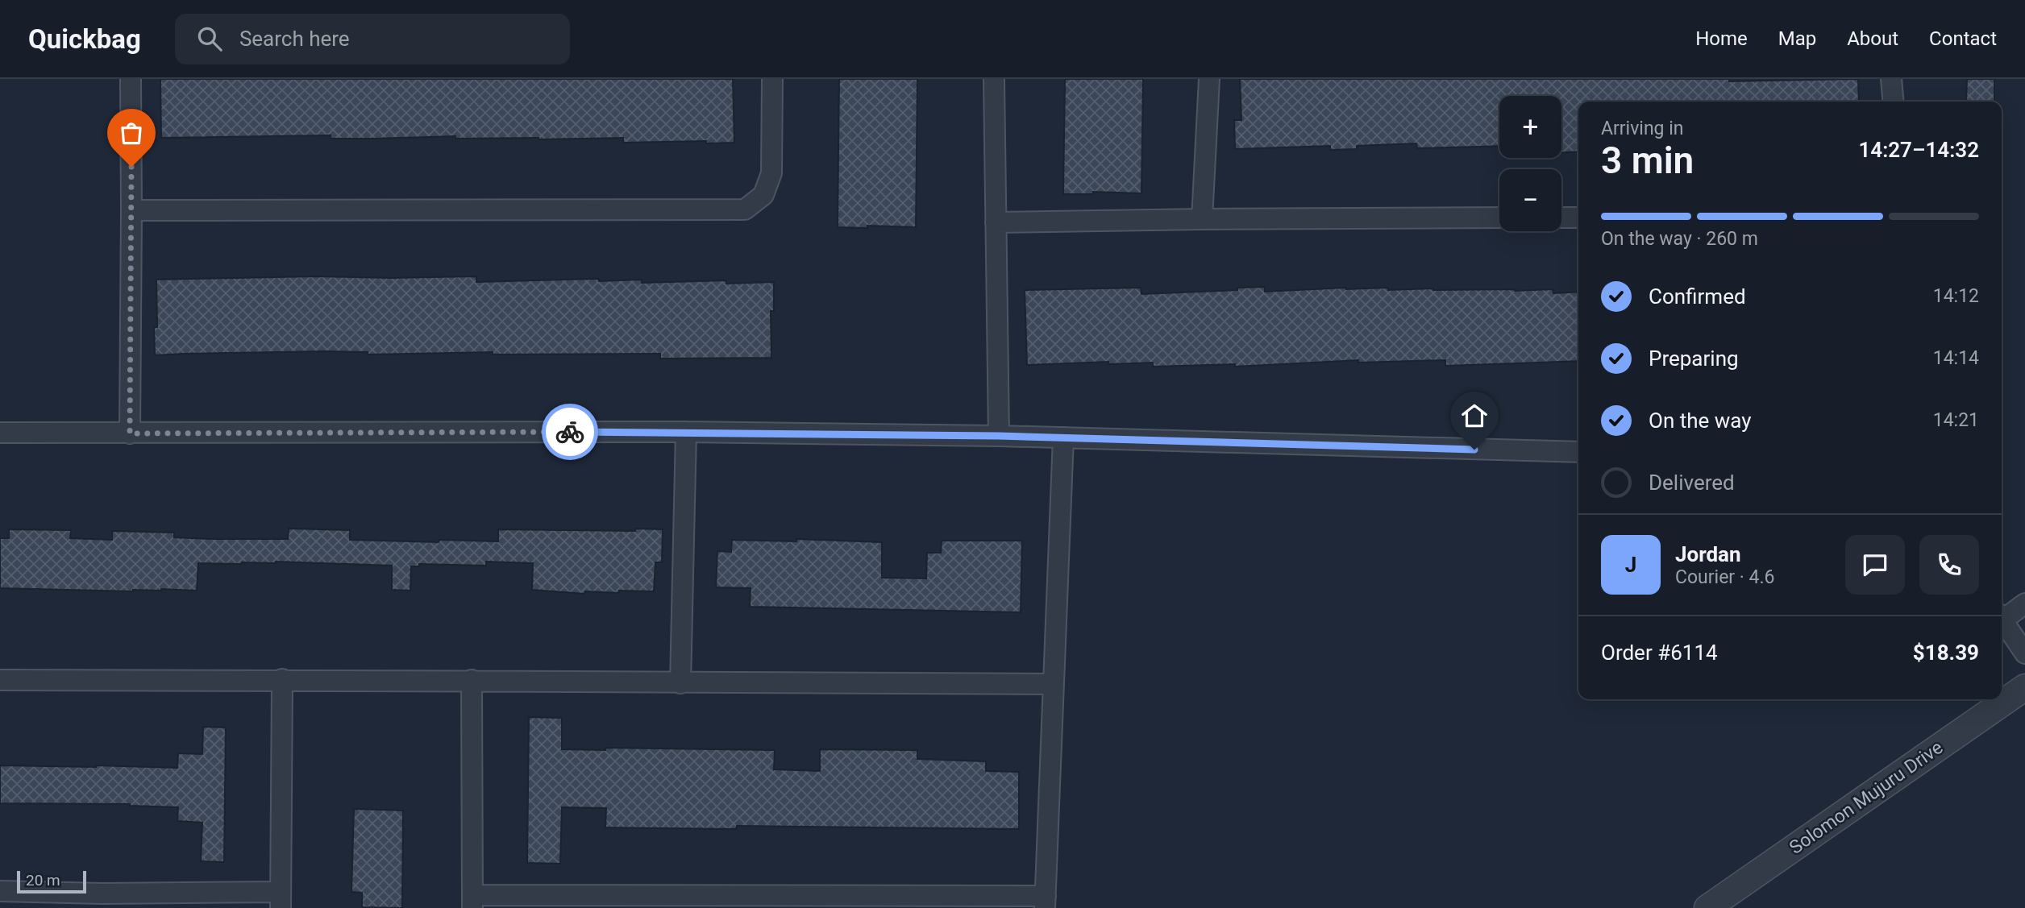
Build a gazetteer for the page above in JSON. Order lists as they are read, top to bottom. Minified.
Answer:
{"streets":{"street":["Solomon Mujuru Drive"]},"scale_bar":"20 m","page":{"header":"Quickbag","search":"Search here","nav":["Home","Map","About","Contact"],"map_buttons":["+","−"],"heading":["3 min","Arriving in","14:27–14:32"],"panel":["Jordan","Courier · 4.6","Order #6114","$18.39"],"bar":"On the way · 260 m","list":[["Confirmed","14:12"],["Preparing","14:14"],["On the way","14:21"],"Delivered"],"round":"J","scale":"20 m"}}
